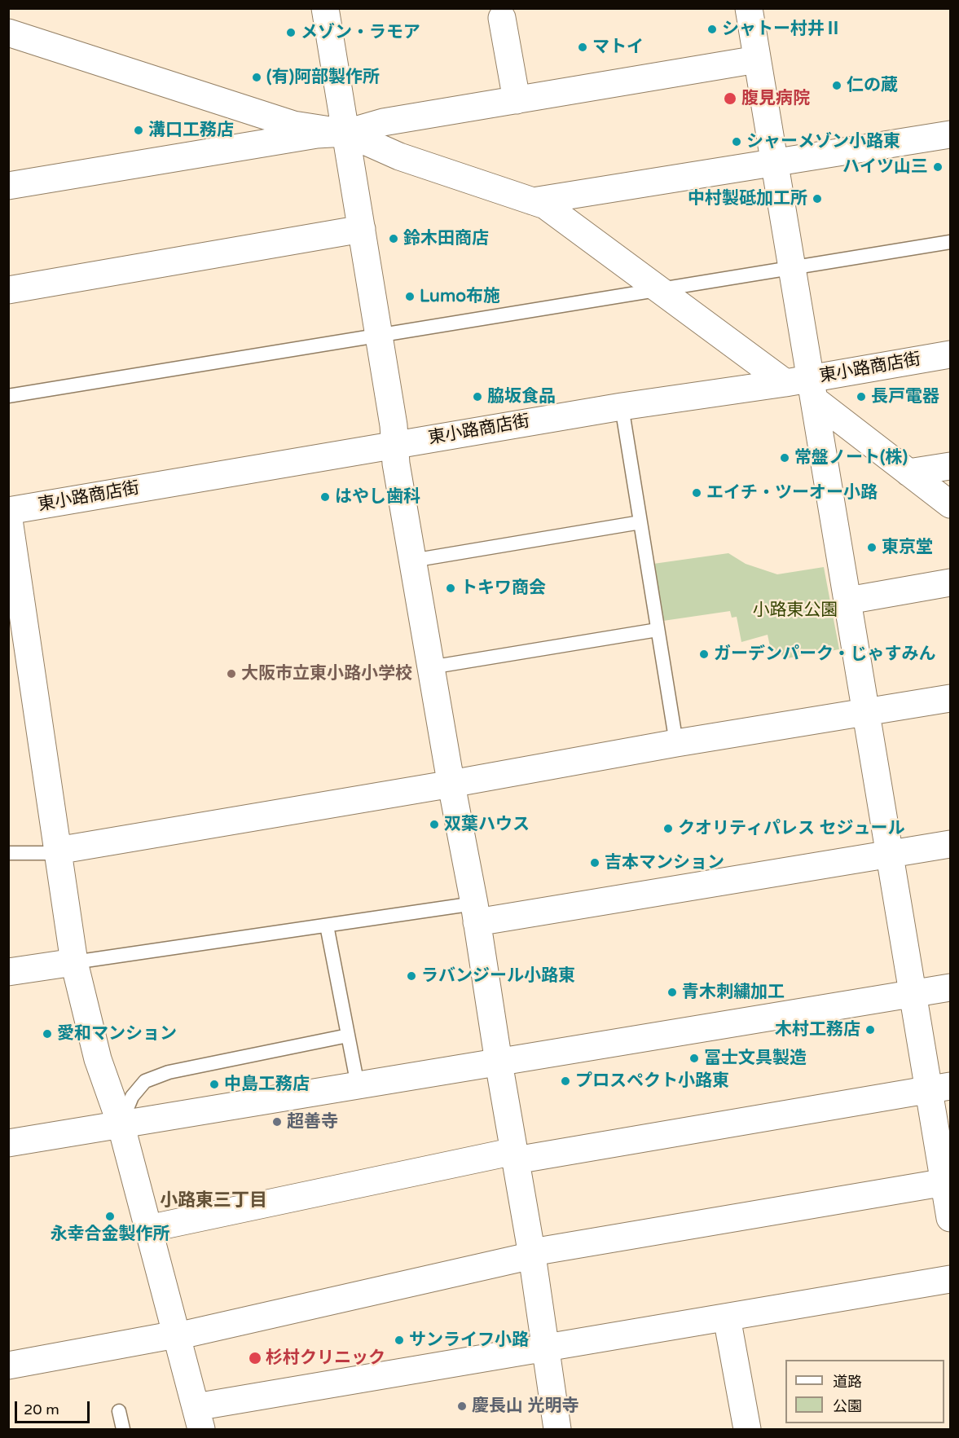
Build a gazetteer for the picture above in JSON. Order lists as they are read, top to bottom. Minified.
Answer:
{"streets":{"street":["東小路商店街"]},"districts":["小路東三丁目"],"parks":["小路東公園"],"places":["シャトー村井Ⅱ","メゾン・ラモア","マトイ","(有)阿部製作所","仁の蔵","腹見病院","溝口工務店","シャーメゾン小路東","ハイツ山三","中村製砥加工所","鈴木田商店","Lumo布施","脇坂食品","長戸電器","常盤ノート(株)","エイチ・ツーオー小路","はやし歯科","東京堂","トキワ商会","ガーデンパーク・じゃすみん","大阪市立東小路小学校","双葉ハウス","クオリティパレス セジュール","吉本マンション","ラバンジール小路東","青木刺繍加工","木村工務店","愛和マンション","冨士文具製造","プロスペクト小路東","中島工務店","超善寺","永幸合金製作所","サンライフ小路","杉村クリニック","慶長山 光明寺"],"legend":["道路","公園"],"scale_bar":"20 m"}
